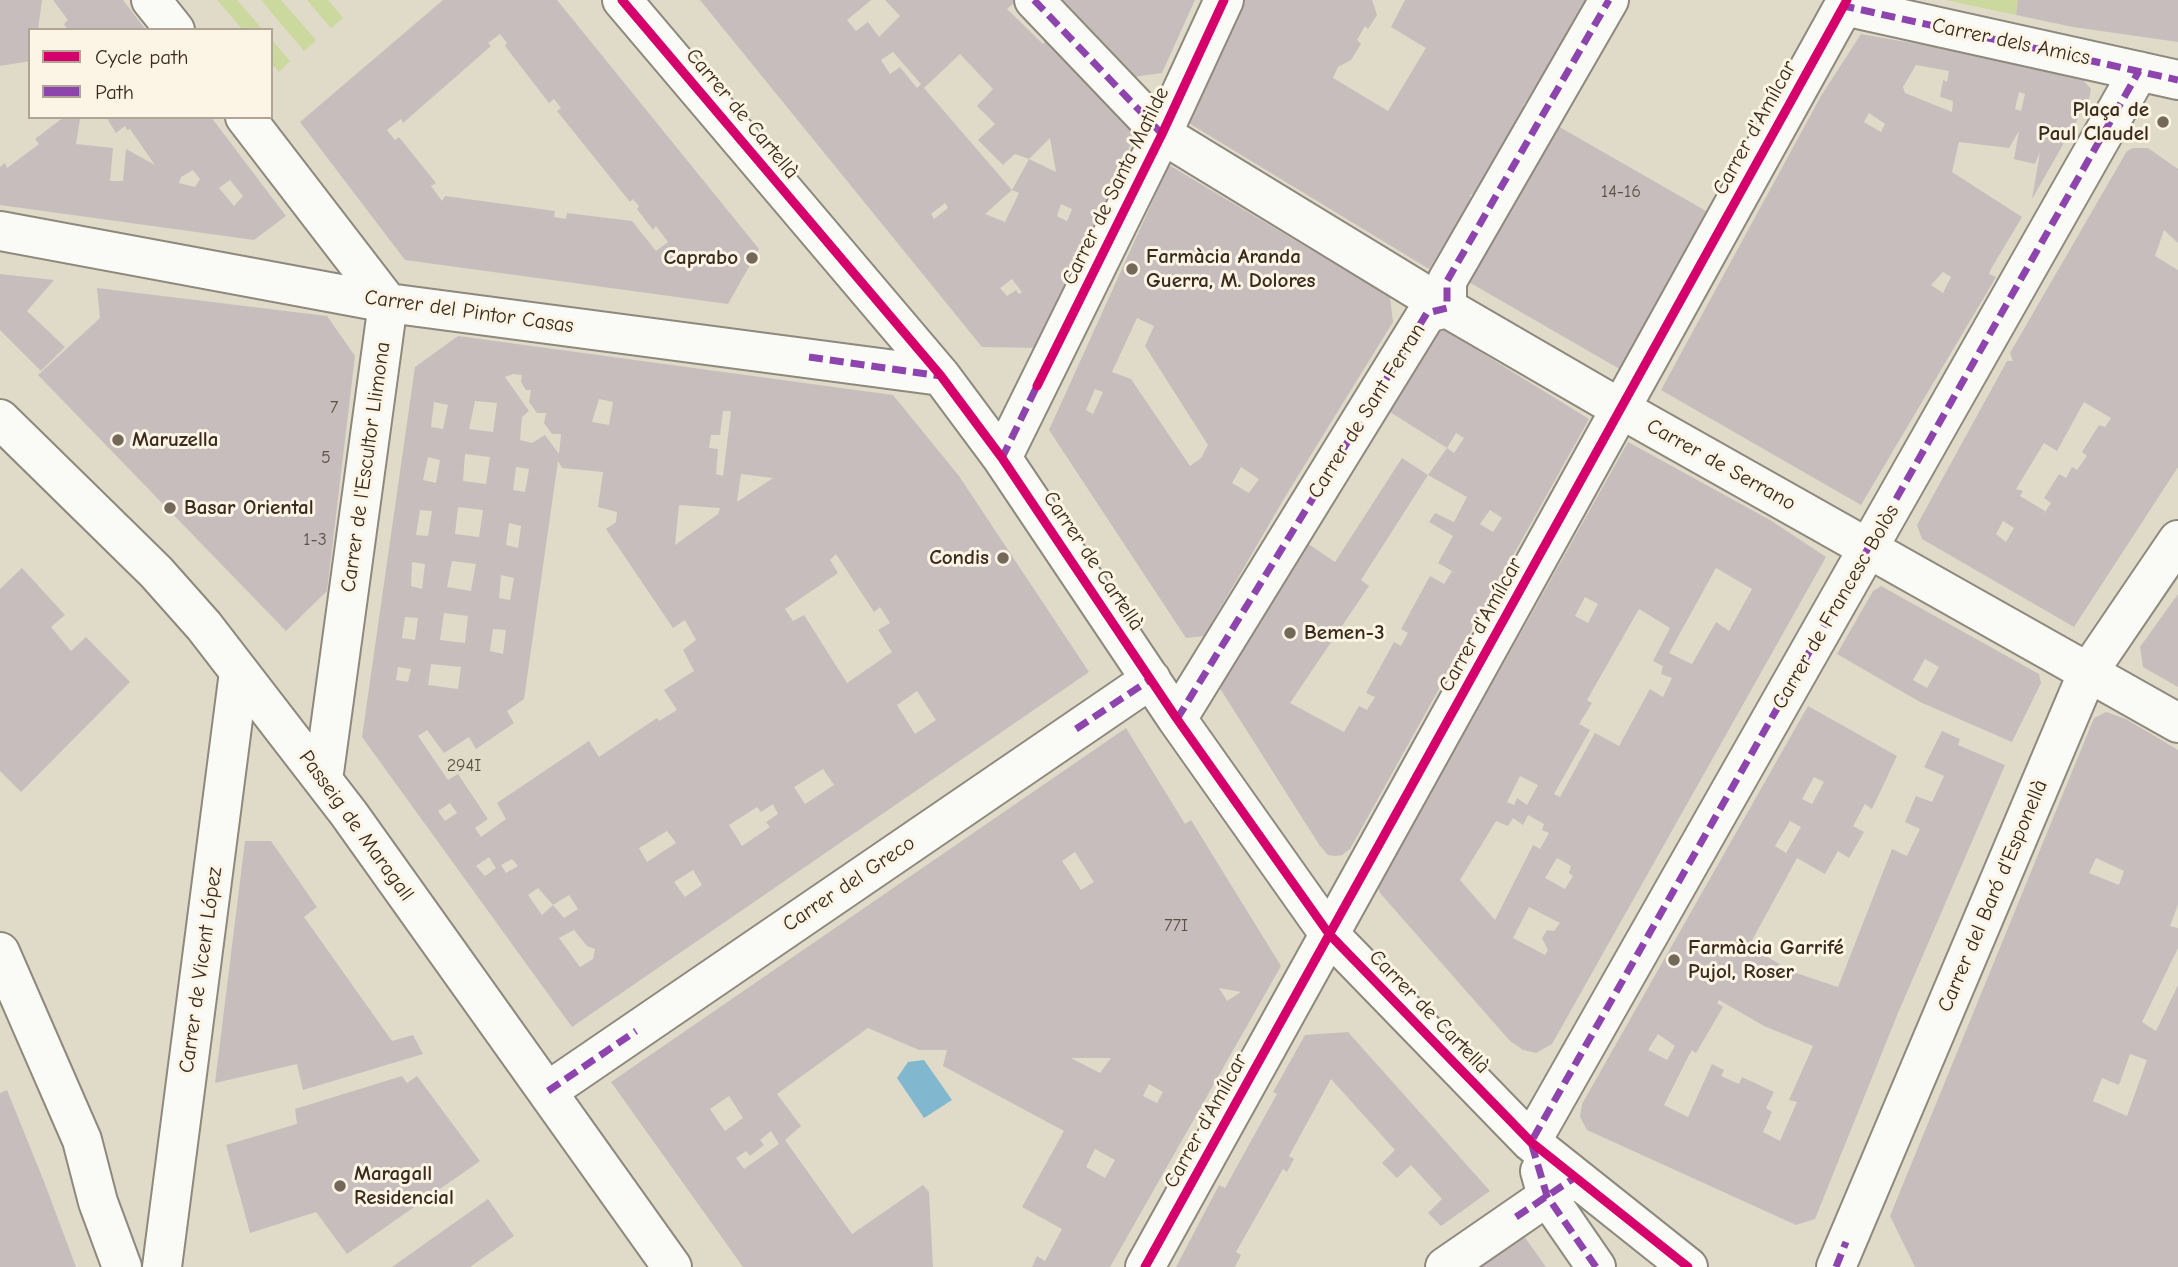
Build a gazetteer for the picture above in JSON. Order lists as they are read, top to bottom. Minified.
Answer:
{"streets":{"street":["Carrer dels Amics","Carrer de Cartellà","Carrer d'Amílcar","Carrer de Santa Matilde","Carrer del Pintor Casas","Carrer de Sant Ferran","Carrer de Serrano","Carrer de l'Escultor Llimona","Carrer de Francesc Bolòs","Passeig de Maragall","Carrer del Greco","Carrer del Baró d'Esponellà","Carrer de Vicent López"]},"crossings":[["Carrer dels Amics","Carrer d'Amílcar"],["Carrer dels Amics","Carrer de Francesc Bolòs"],["Carrer de Cartellà","Carrer d'Amílcar"],["Carrer de Cartellà","Carrer de Santa Matilde"],["Carrer de Cartellà","Carrer del Pintor Casas"],["Carrer de Cartellà","Carrer de Sant Ferran"],["Carrer de Cartellà","Carrer de Francesc Bolòs"],["Carrer de Cartellà","Carrer del Greco"],["Carrer d'Amílcar","Carrer de Serrano"],["Carrer de Santa Matilde","Carrer de Serrano"],["Carrer del Pintor Casas","Carrer de l'Escultor Llimona"],["Carrer de Sant Ferran","Carrer de Serrano"],["Carrer de Serrano","Carrer de Francesc Bolòs"],["Carrer de Serrano","Carrer del Baró d'Esponellà"],["Carrer de l'Escultor Llimona","Passeig de Maragall"],["Passeig de Maragall","Carrer del Greco"],["Passeig de Maragall","Carrer de Vicent López"]],"places":["Plaça de Paul Claudel","Caprabo","Farmàcia Aranda Guerra, M. Dolores","Maruzella","Basar Oriental","Condis","Bemen-3","Farmàcia Garrifé Pujol, Roser","Maragall Residencial"],"house_numbers":["14-16","7","5","1-3","294I","77I"],"legend":["Cycle path","Path"]}
